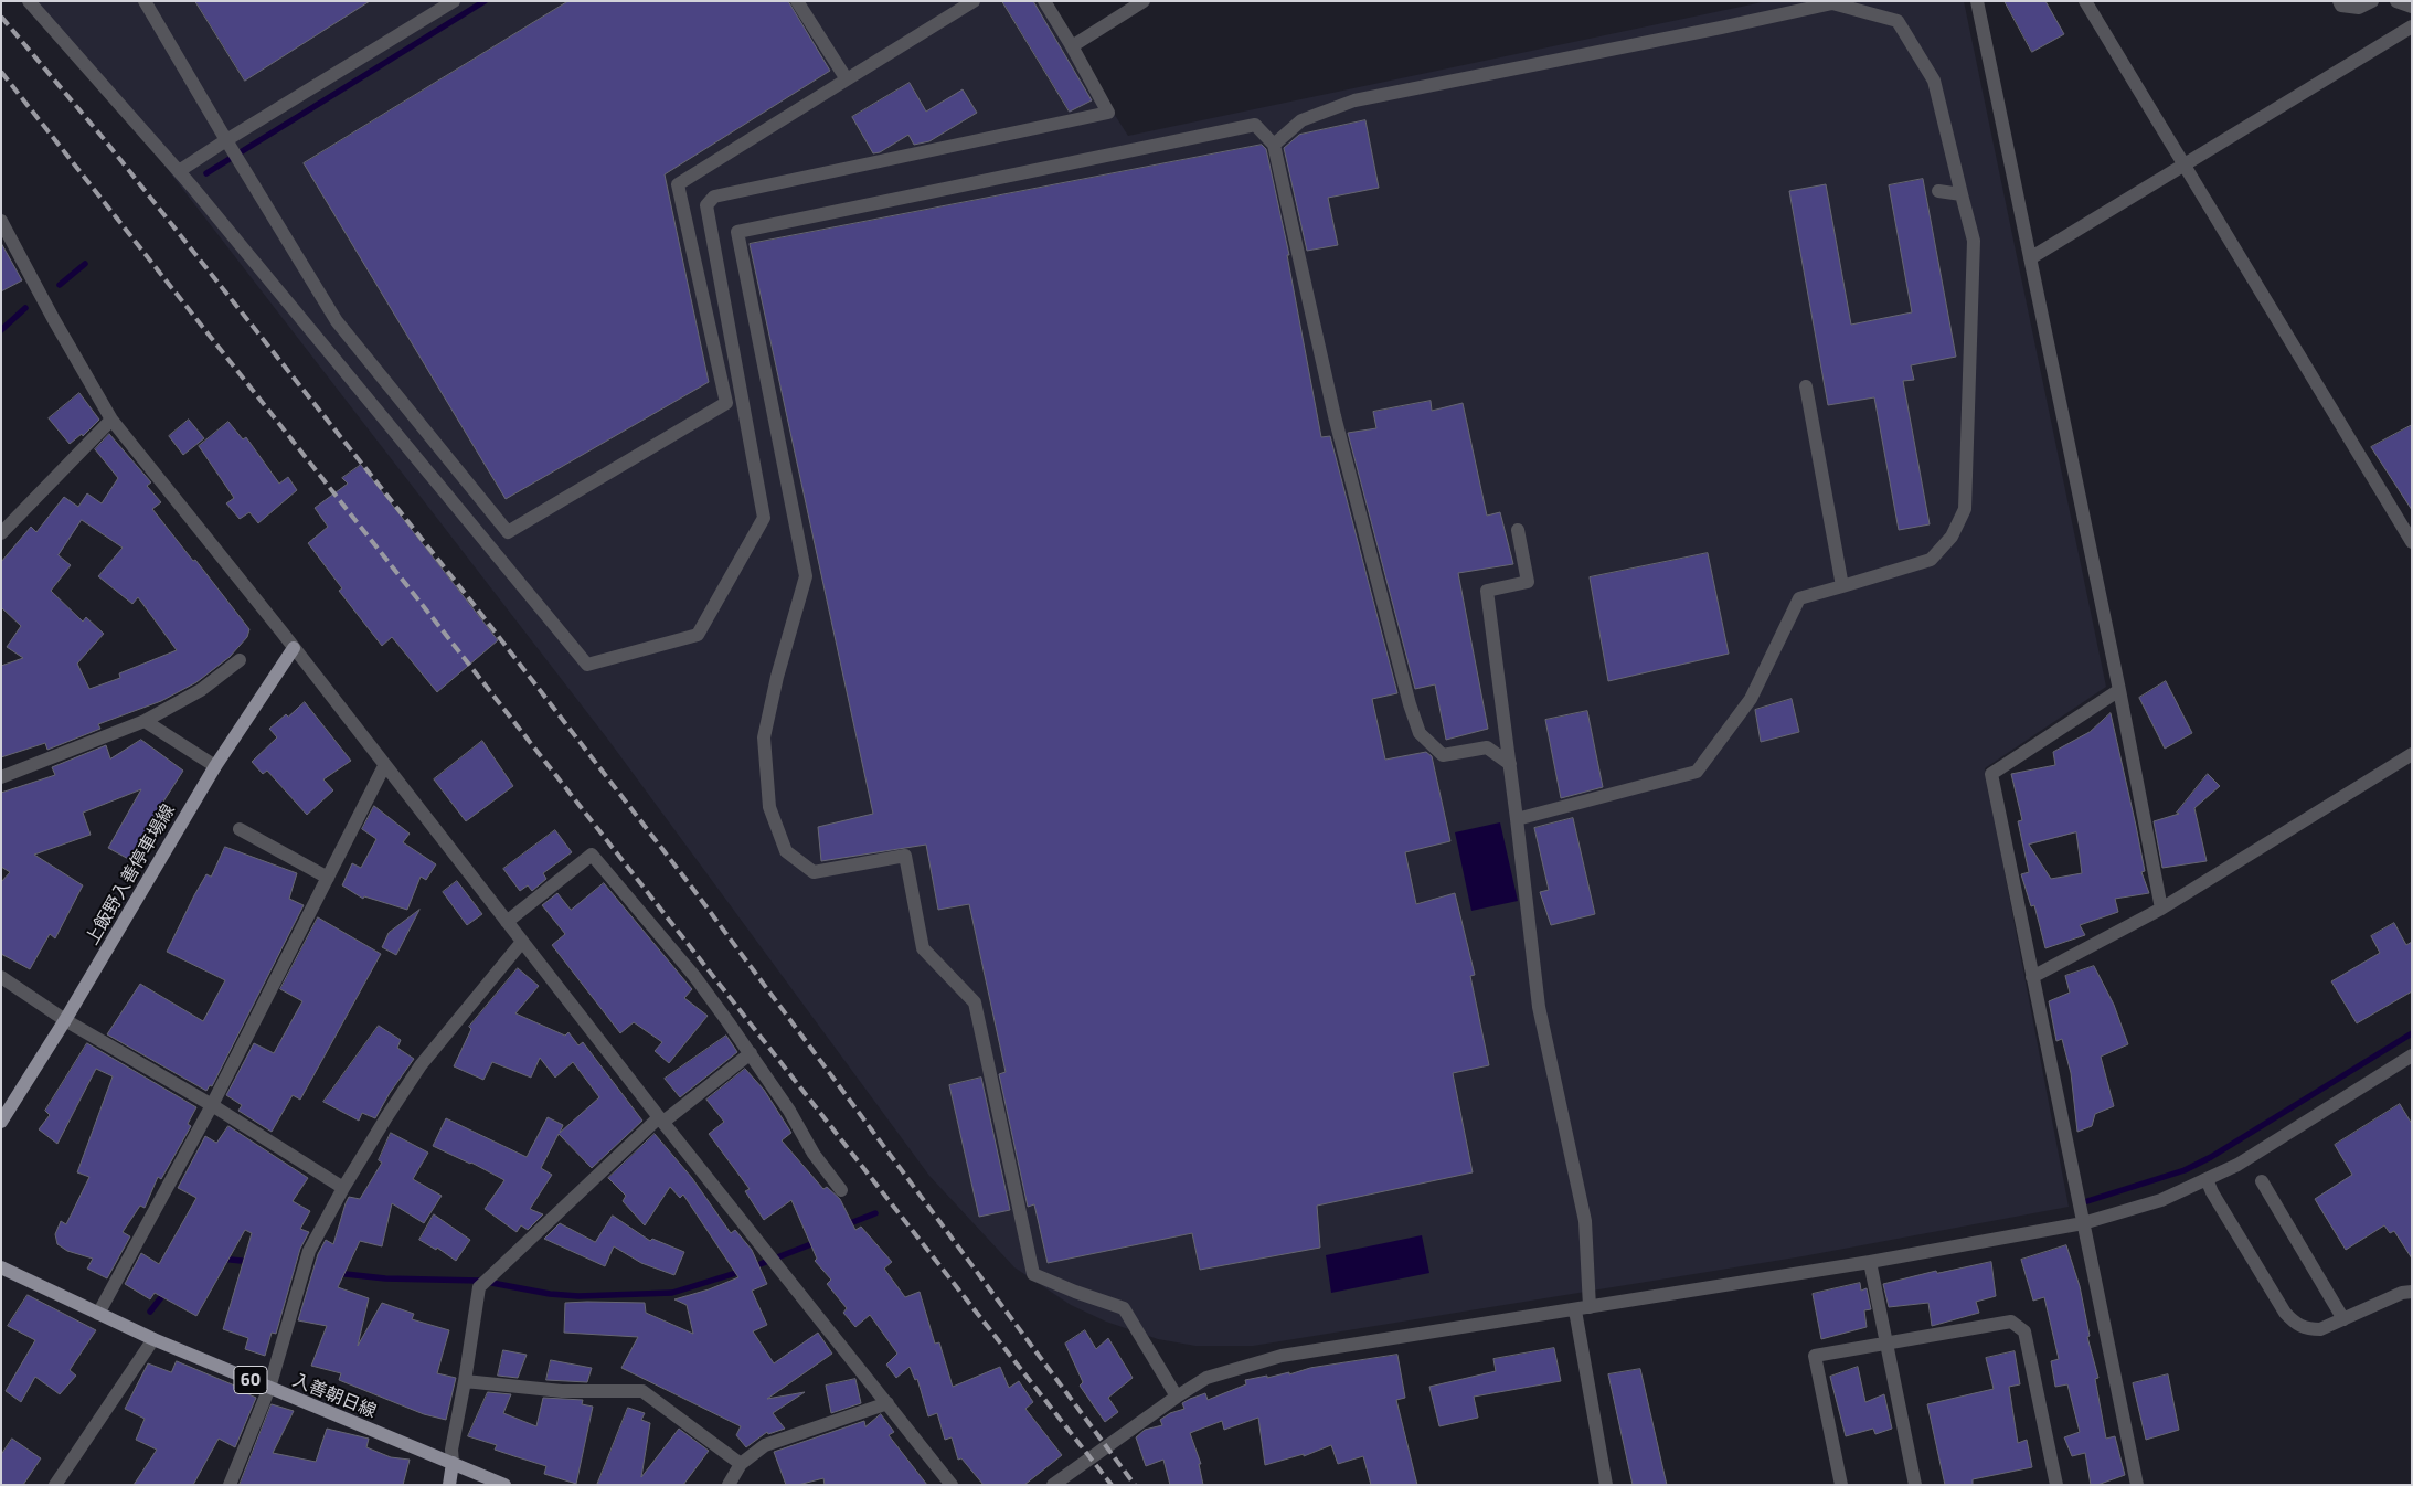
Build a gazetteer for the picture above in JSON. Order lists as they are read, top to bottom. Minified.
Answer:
{"streets":{"main road":["上飯野入善停車場線","60","入善朝日線"]}}
